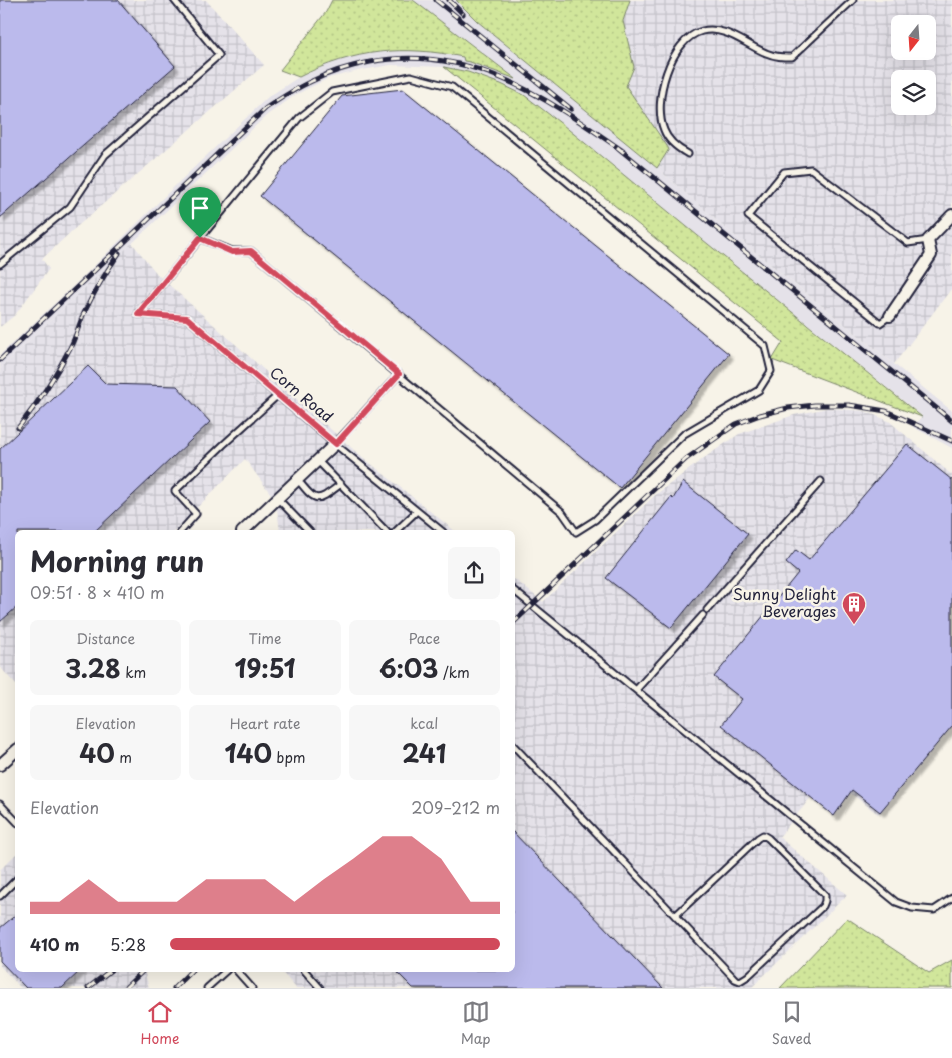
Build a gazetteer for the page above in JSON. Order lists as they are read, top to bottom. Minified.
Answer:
{"streets":{"street":["Corn Road"]},"places":{"building":["Sunny Delight Beverages"]},"north":"bottom","page":{"heading":["Morning run","09:51 · 8 × 410 m"],"stats":[["Distance","3.28 km"],["Time","19:51"],["Pace","6:03 /km"],["Elevation","40 m"],["Heart rate","140 bpm"],["kcal","241"]],"chart":["Elevation","209–212 m"],"list":[{"name":"410 m","note":"5:28"}],"tabs":["Home","Map","Saved"]}}
